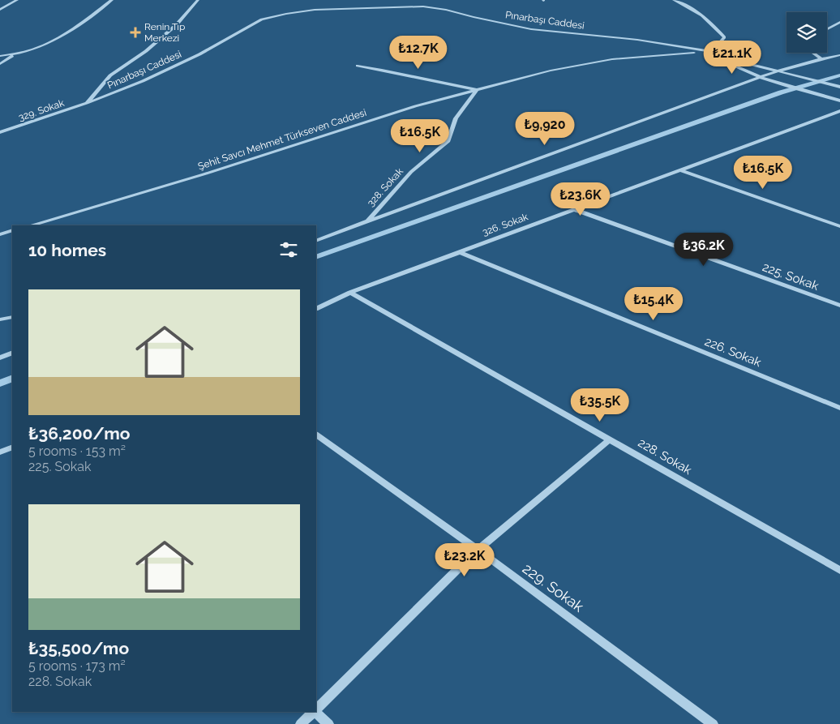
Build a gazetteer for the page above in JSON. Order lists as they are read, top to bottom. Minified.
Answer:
{"streets":{"street":["Pınarbaşı Caddesi","329. Sokak","Şehit Savcı Mehmet Türkseven Caddesi","328. Sokak","326. Sokak","225. Sokak","226. Sokak","228. Sokak","229. Sokak"]},"crossings":[["Pınarbaşı Caddesi","329. Sokak"],["Pınarbaşı Caddesi","Şehit Savcı Mehmet Türkseven Caddesi"],["Şehit Savcı Mehmet Türkseven Caddesi","328. Sokak"],["326. Sokak","225. Sokak"],["326. Sokak","226. Sokak"],["326. Sokak","228. Sokak"]],"places":{"health":["Renin Tıp Merkezi"]},"page":{"price":["₺12.7K","₺21.1K","₺9,920","₺16.5K","₺16.5K","₺23.6K","₺36.2K","₺15.4K","₺35.5K","₺23.2K"],"heading":"10 homes","list":[{"name":"₺36,200/mo","note":"5 rooms · 153 m² · 225. Sokak"},{"name":"₺35,500/mo","note":"5 rooms · 173 m² · 228. Sokak"}]}}
